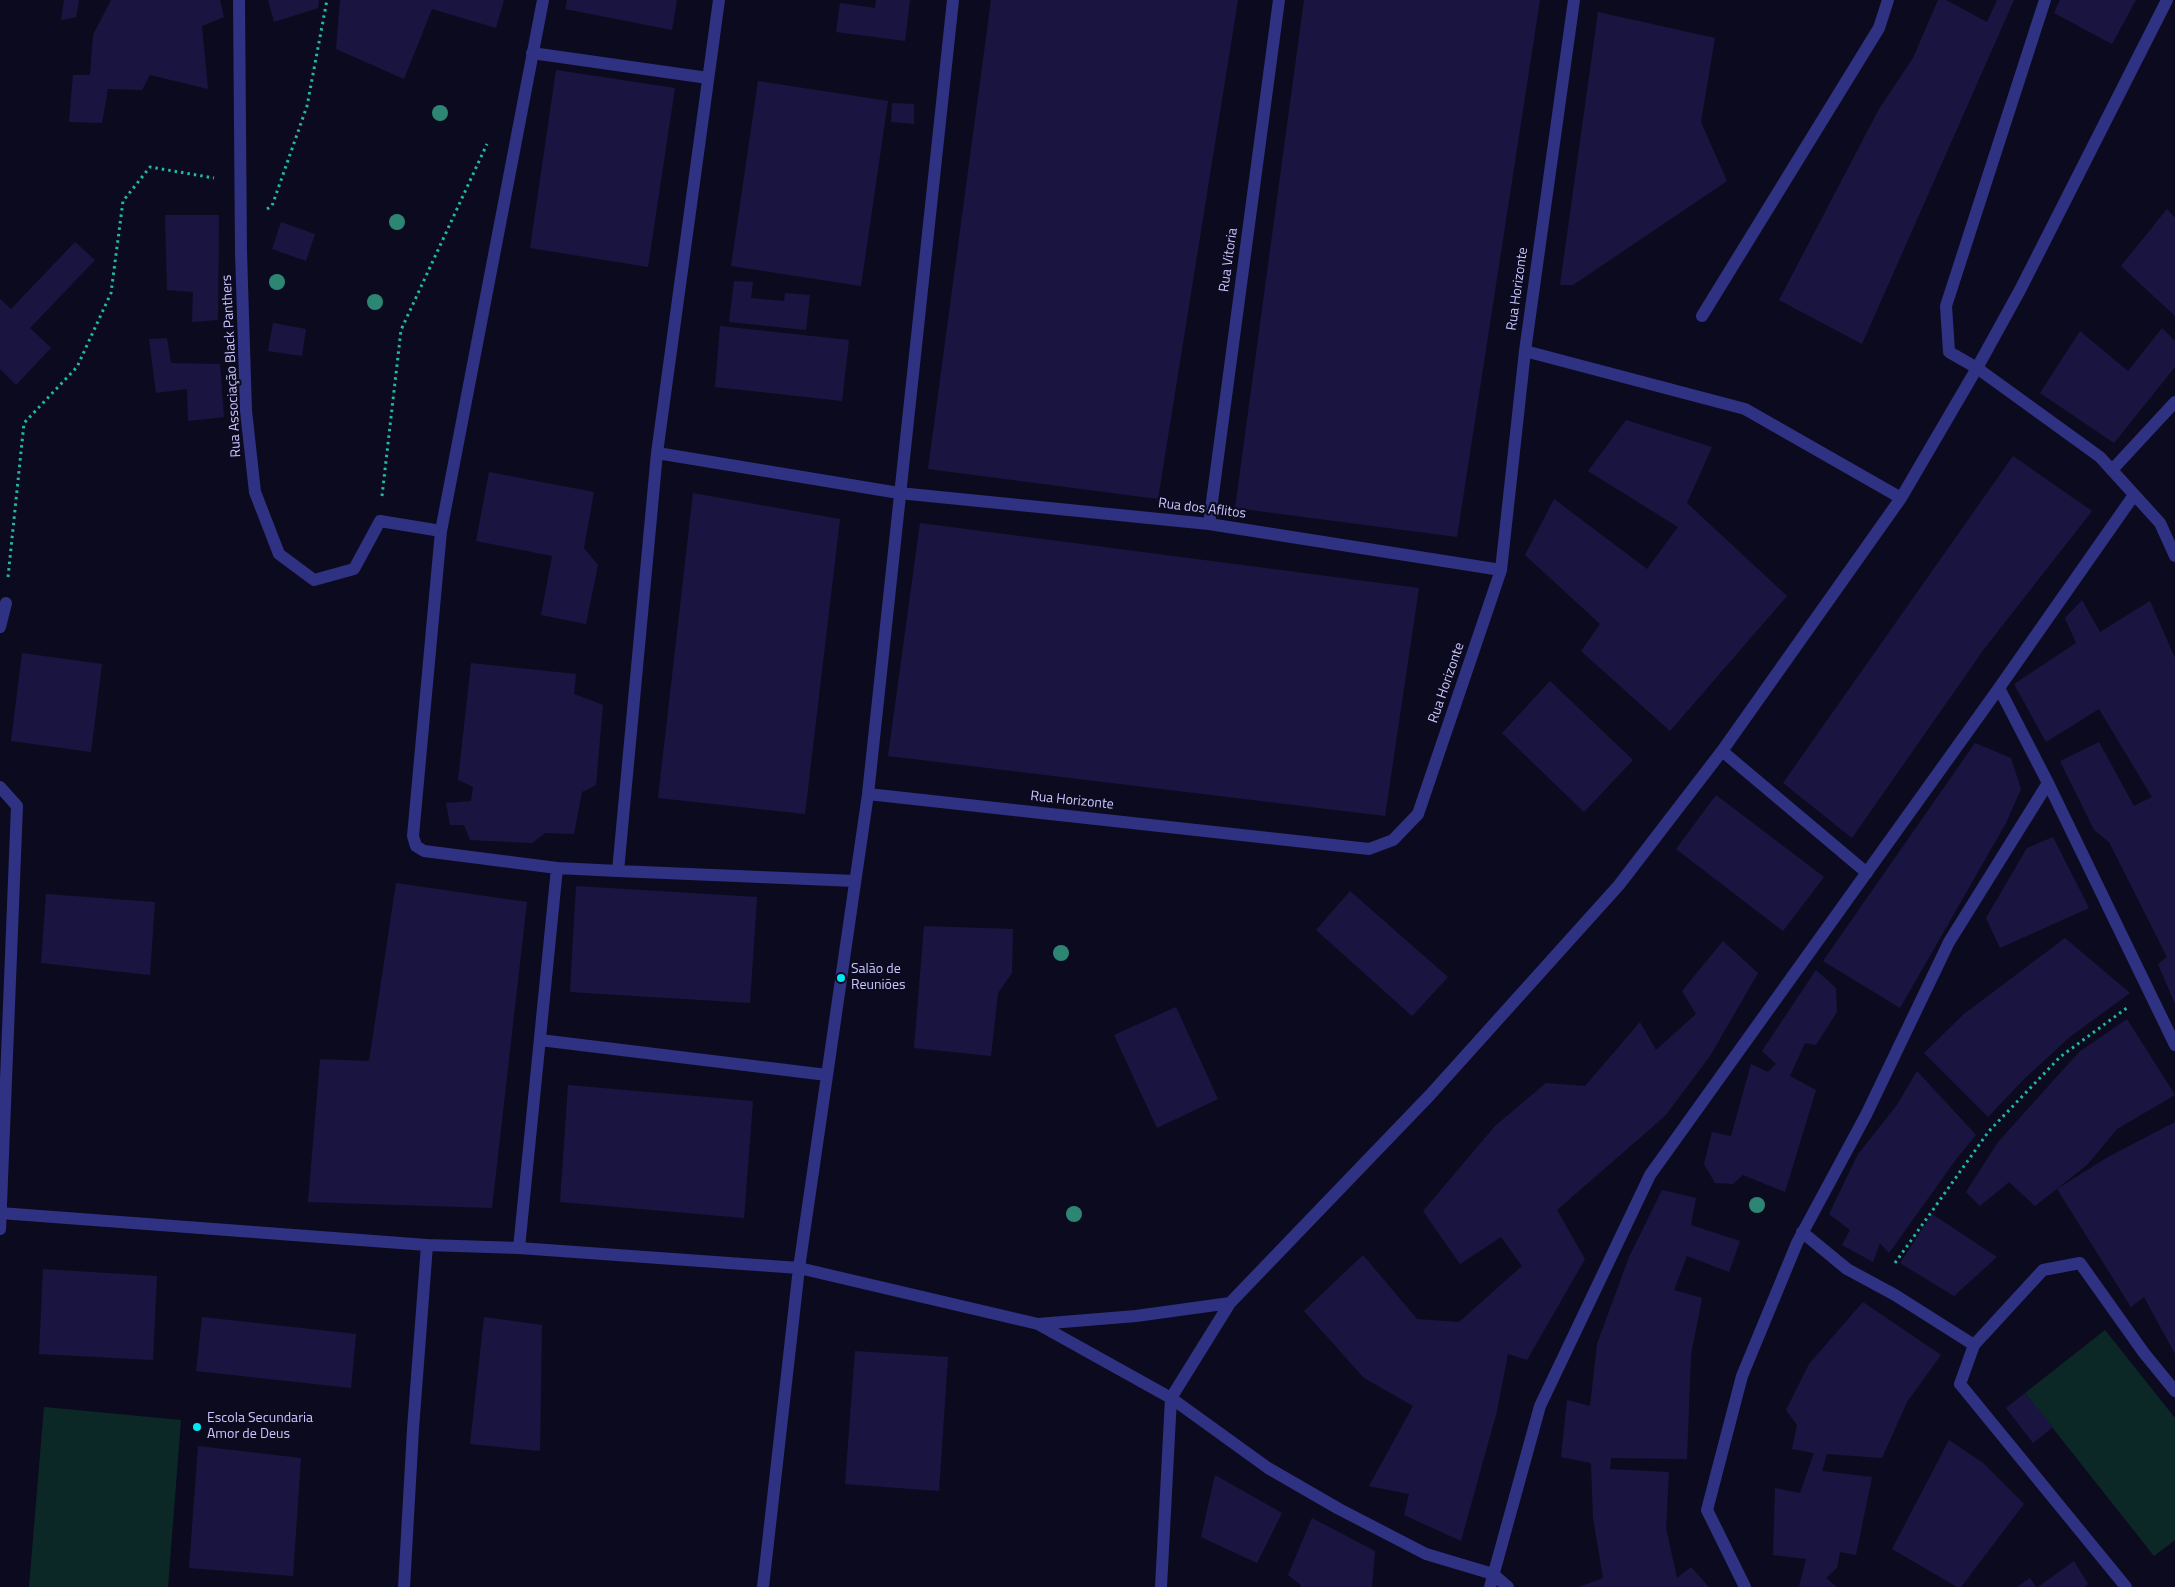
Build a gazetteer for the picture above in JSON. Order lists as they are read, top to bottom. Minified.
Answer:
{"streets":{"street":["Rua Vitoria","Rua Horizonte","Rua Associação Black Panthers","Rua dos Aflitos"]},"crossings":[["Rua Vitoria","Rua dos Aflitos"],["Rua Horizonte","Rua dos Aflitos"]],"places":["Salão de Reuniões","Escola Secundaria Amor de Deus"]}
